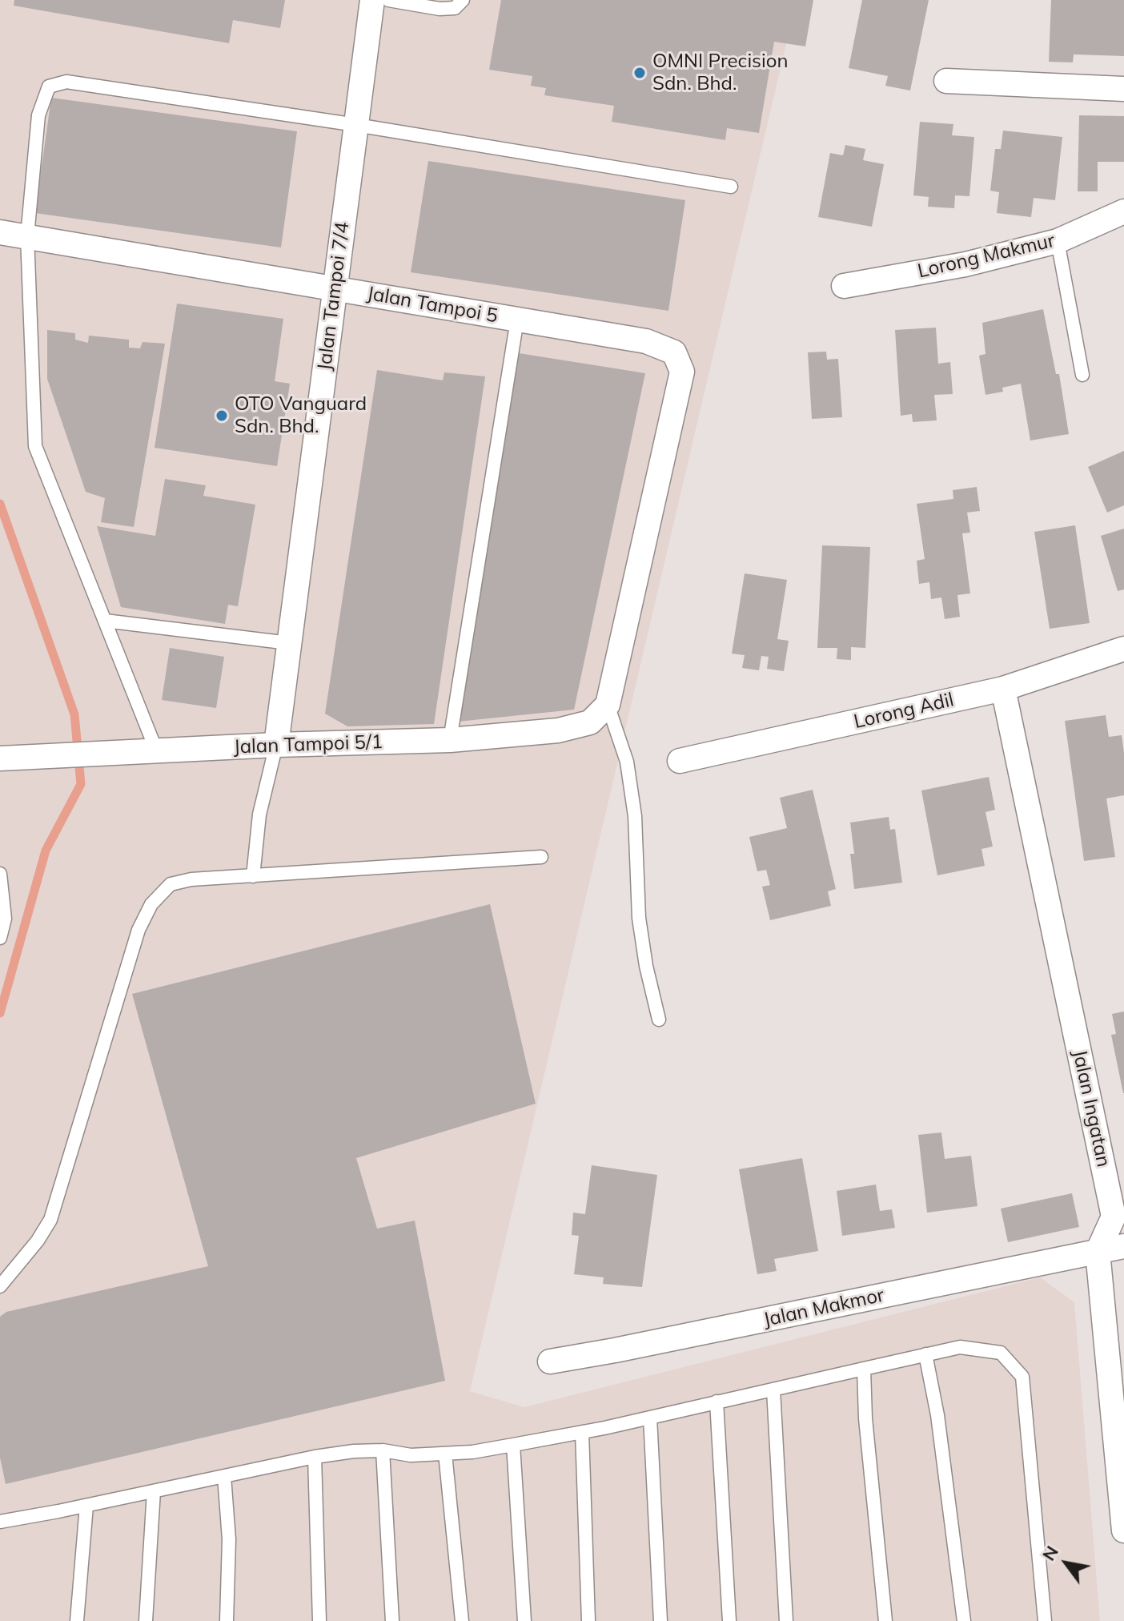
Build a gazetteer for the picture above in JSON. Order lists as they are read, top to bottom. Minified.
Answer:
{"streets":{"street":["Lorong Makmur","Jalan Tampoi 7/4","Jalan Tampoi 5","Lorong Adil","Jalan Tampoi 5/1","Jalan Ingatan","Jalan Makmor"]},"crossings":[["Jalan Tampoi 7/4","Jalan Tampoi 5"],["Jalan Tampoi 7/4","Jalan Tampoi 5/1"],["Jalan Tampoi 5","Jalan Tampoi 5/1"],["Lorong Adil","Jalan Ingatan"],["Jalan Ingatan","Jalan Makmor"]],"places":["OMNI Precision Sdn. Bhd.","OTO Vanguard Sdn. Bhd."],"north":"top left"}
